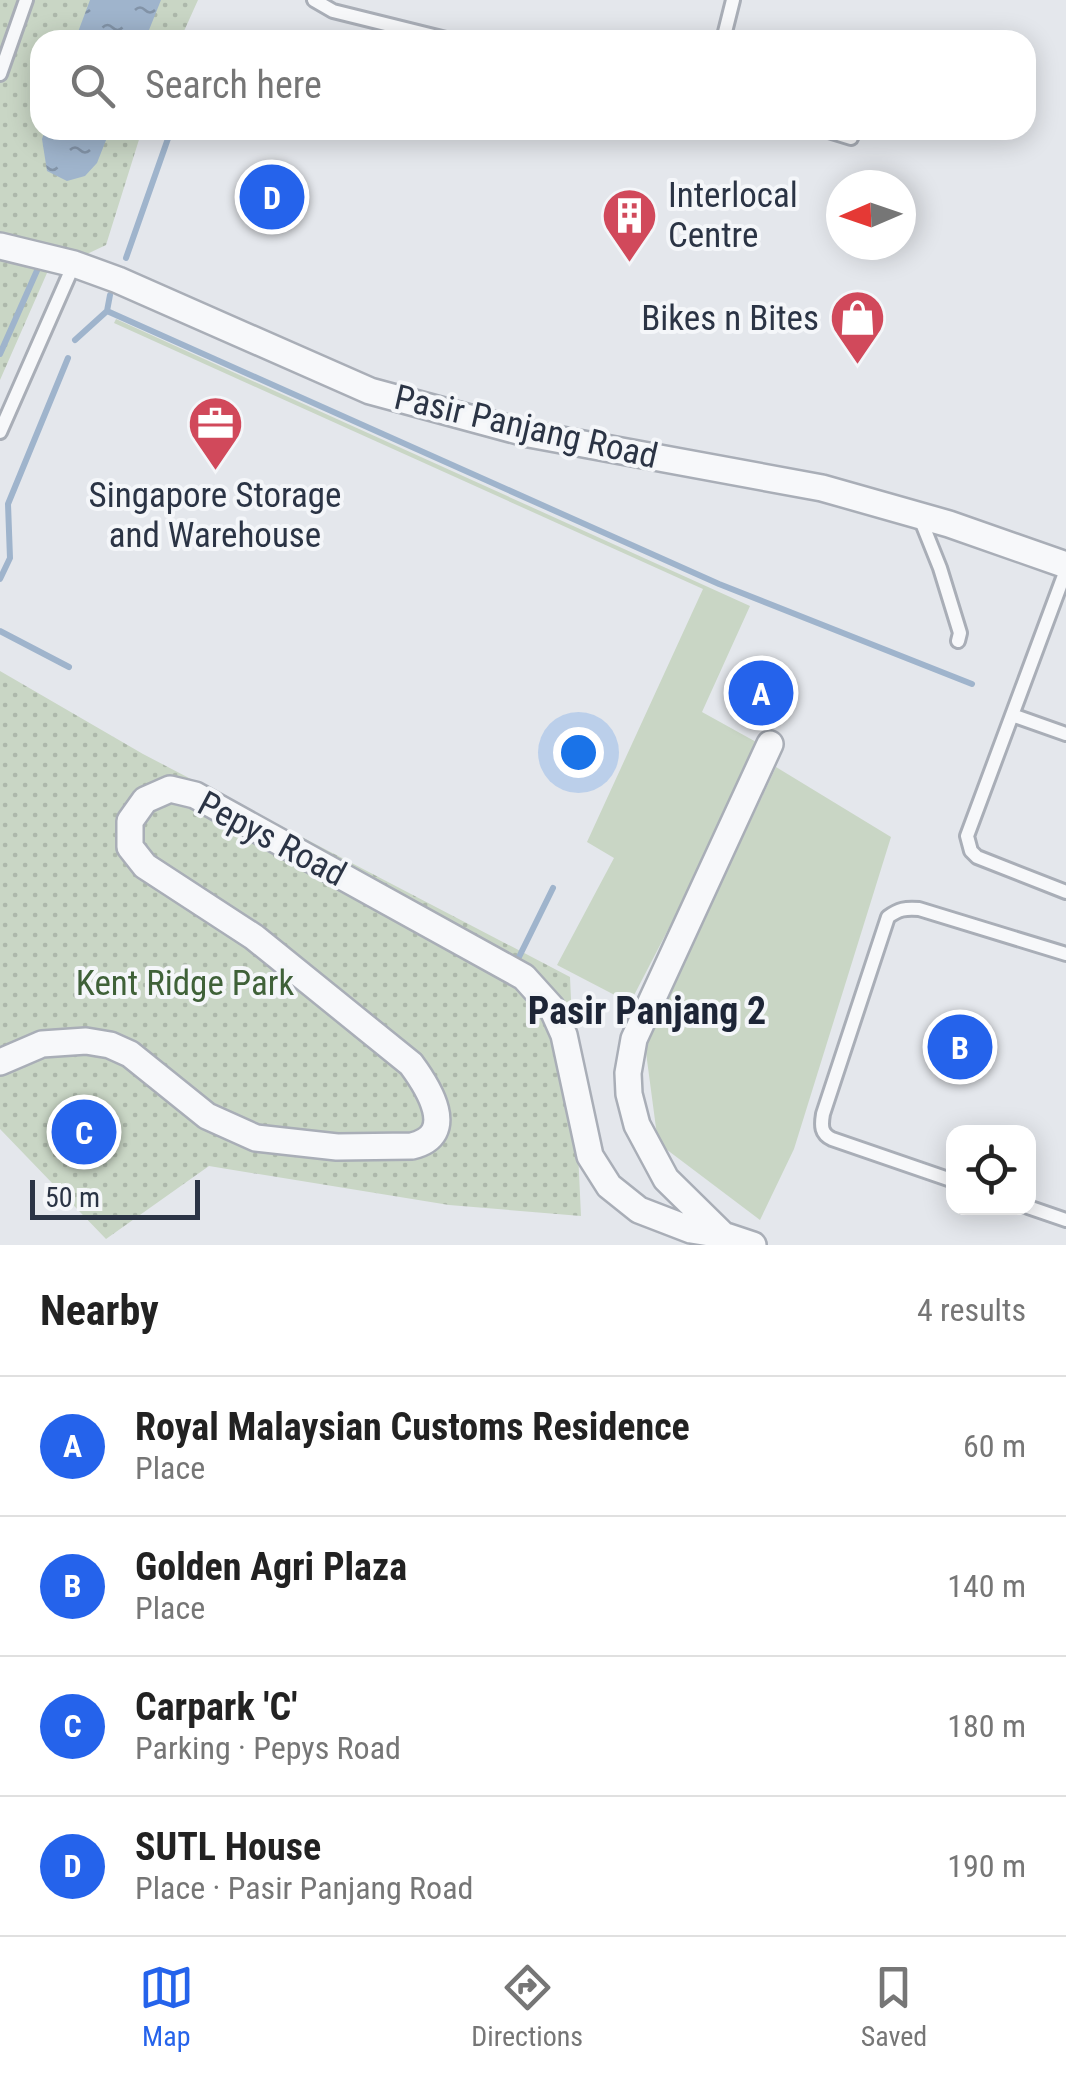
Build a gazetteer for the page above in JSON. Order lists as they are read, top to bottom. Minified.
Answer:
{"streets":{"street":["Pasir Panjang Road","Pepys Road"]},"districts":["Pasir Panjang 2"],"parks":["Kent Ridge Park"],"places":{"building":["Interlocal Centre"],"shop":["Bikes n Bites"],"office":["Singapore Storage and Warehouse"]},"scale_bar":"50 m","north":"left","page":{"search":"Search here","pins":["D","A","B","C"],"scale":"50 m","heading":["Nearby","4 results"],"list":[{"mark":"A","name":"Royal Malaysian Customs Residence","note":"Place","value":"60 m"},{"mark":"B","name":"Golden Agri Plaza","note":"Place","value":"140 m"},{"mark":"C","name":"Carpark 'C'","note":"Parking · Pepys Road","value":"180 m"},{"mark":"D","name":"SUTL House","note":"Place · Pasir Panjang Road","value":"190 m"}],"nav":["Map","Directions","Saved"]}}
